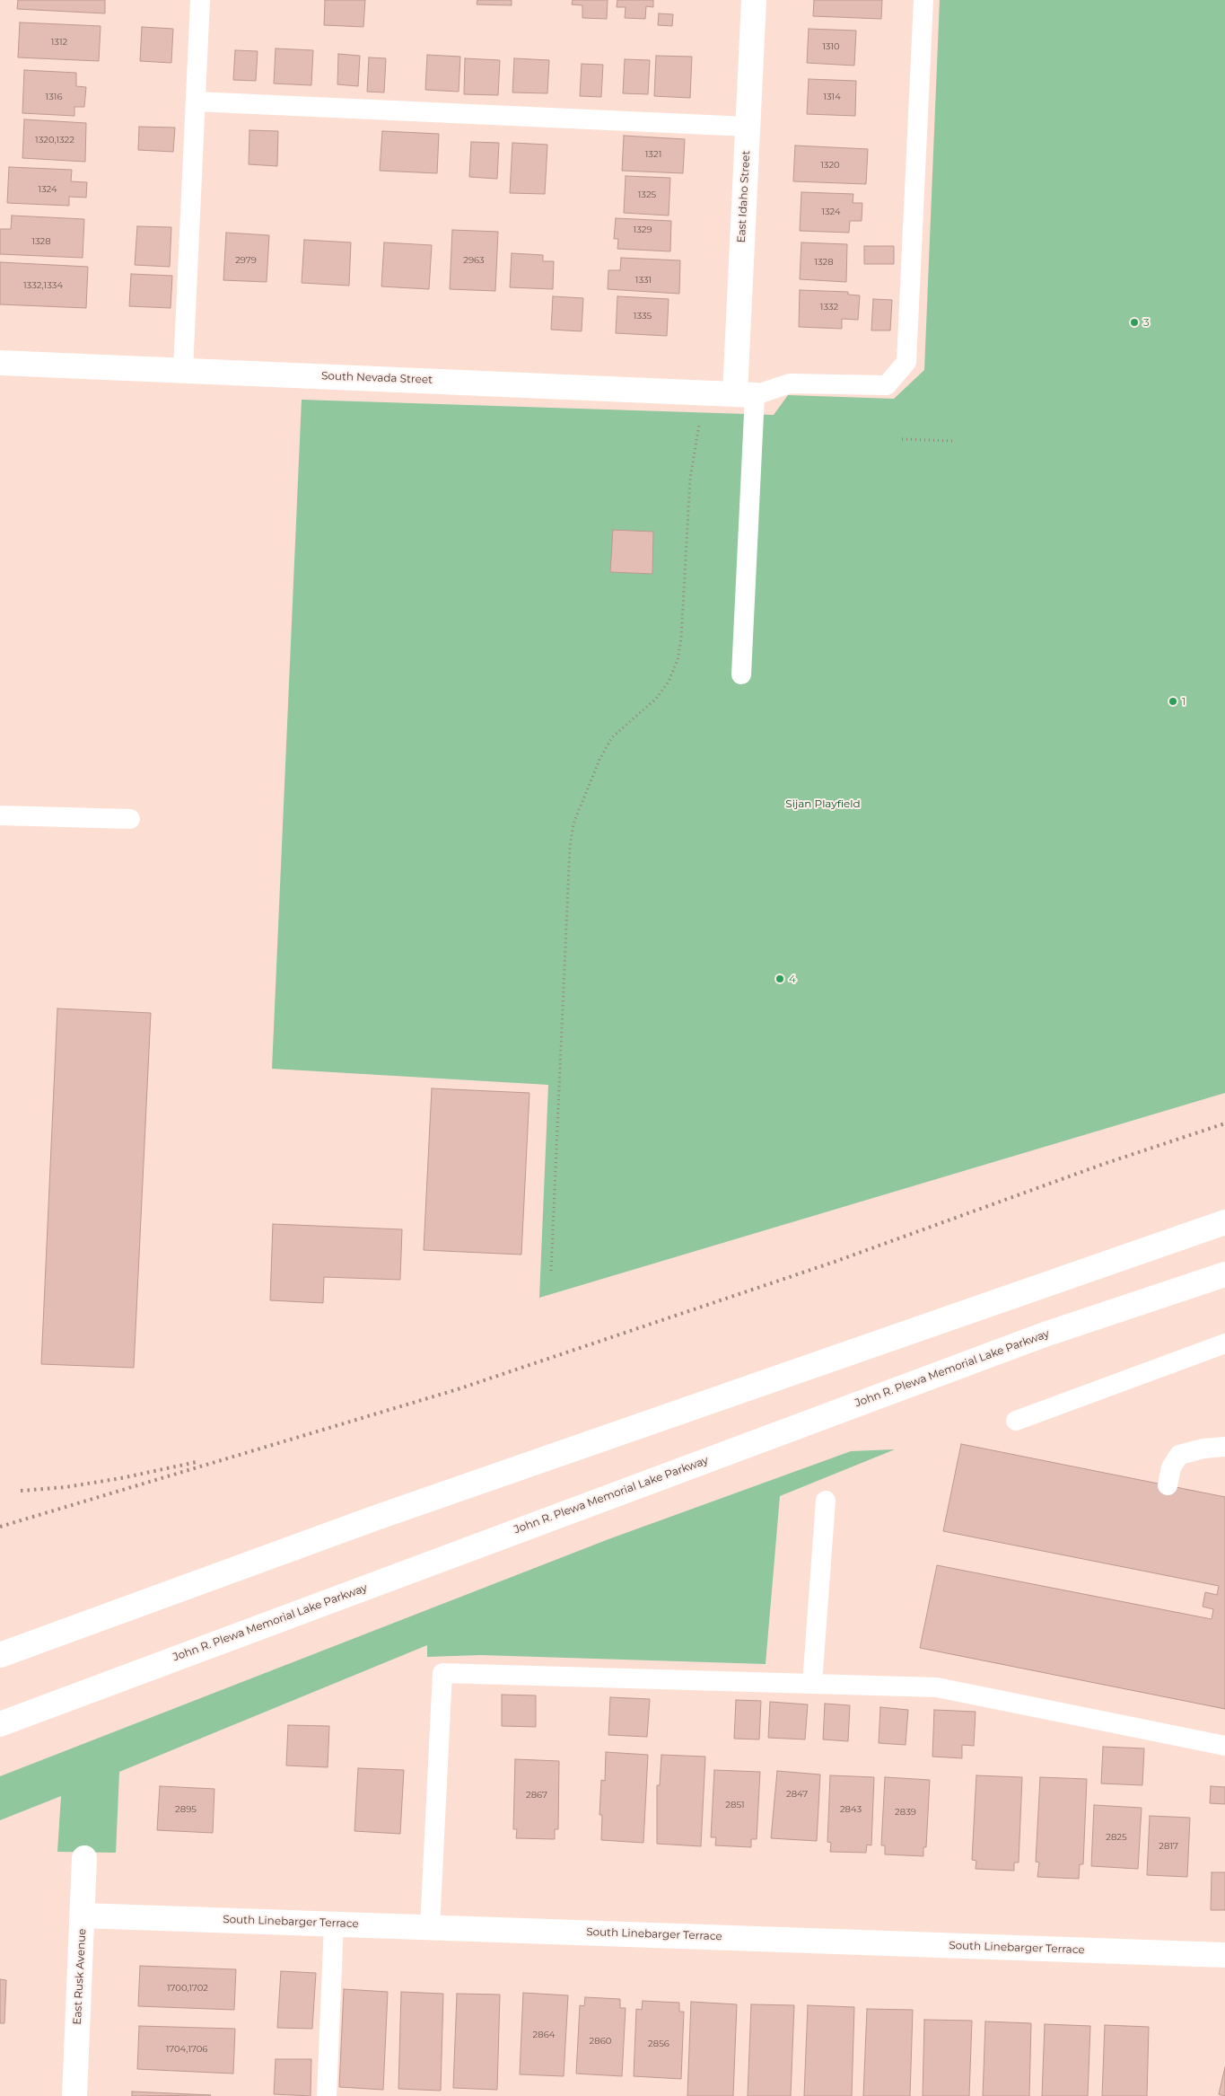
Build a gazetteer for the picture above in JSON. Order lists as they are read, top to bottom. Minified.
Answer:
{"streets":{"main road":["East Idaho Street","South Nevada Street","John R. Plewa Memorial Lake Parkway","South Linebarger Terrace","East Rusk Avenue"]},"crossings":[["East Idaho Street","South Nevada Street"],["South Linebarger Terrace","East Rusk Avenue"]],"parks":["Sijan Playfield"],"places":["3","1","4"],"house_numbers":["1312","1310","1316","1314","1320,1322","1321","1320","1324","1325","1324","1329","1328","2979","2963","1328","1331","1332,1334","1332","1335","2847","2867","2851","2895","2843","2839","2825","2817","1700,1702","2864","2860","2856","1704,1706"]}
